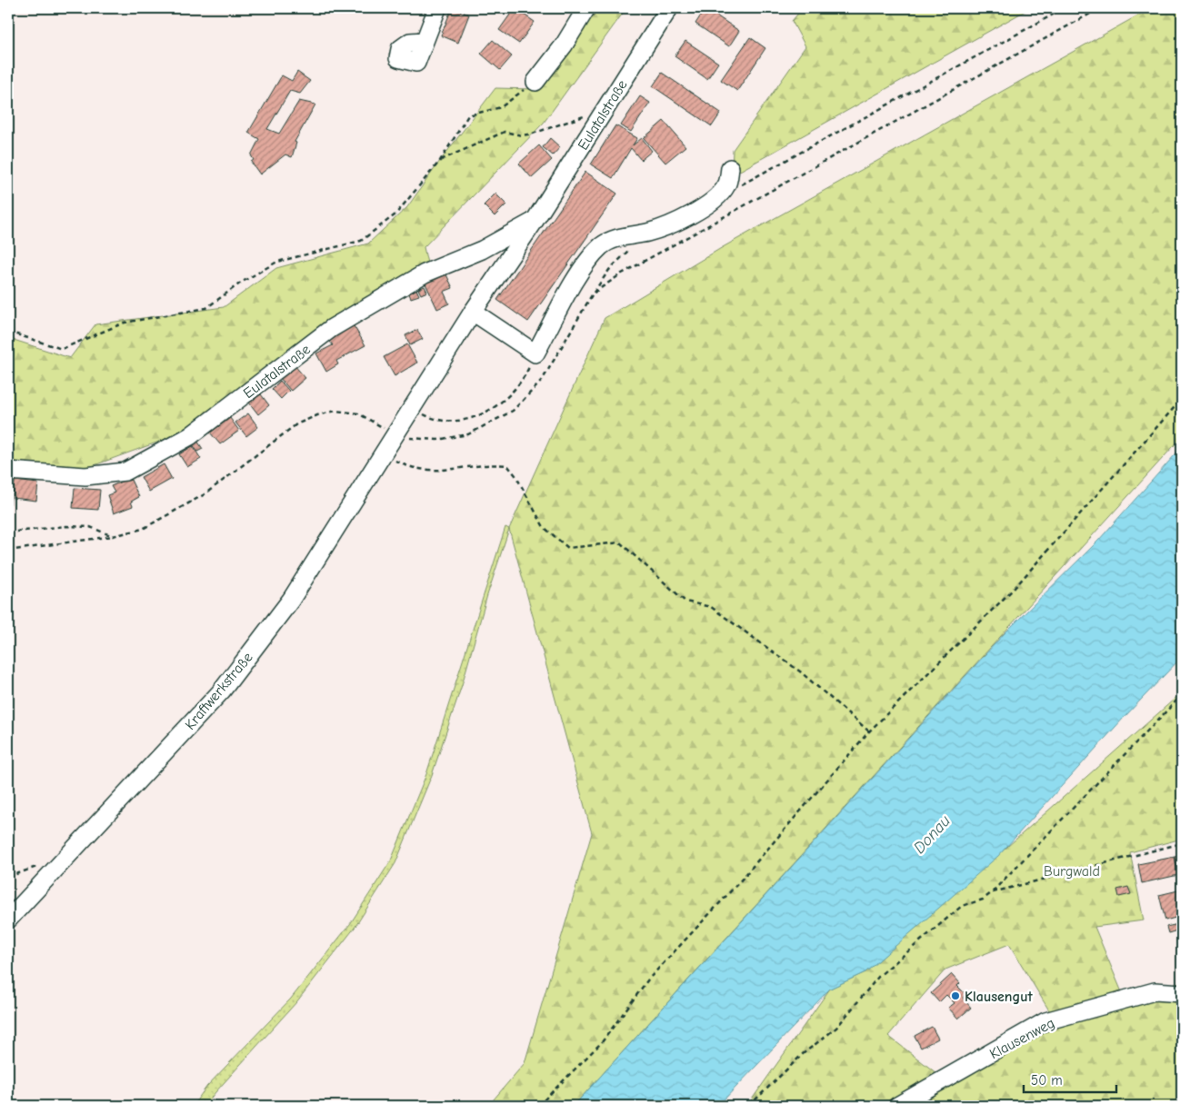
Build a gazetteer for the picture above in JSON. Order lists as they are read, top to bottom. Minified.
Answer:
{"streets":{"street":["Eulatalstraße","Kraftwerkstraße","Klausenweg"]},"crossings":[["Eulatalstraße","Kraftwerkstraße"]],"water":["Donau"],"parks":["Burgwald"],"places":["Klausengut"],"scale_bar":"50 m"}
